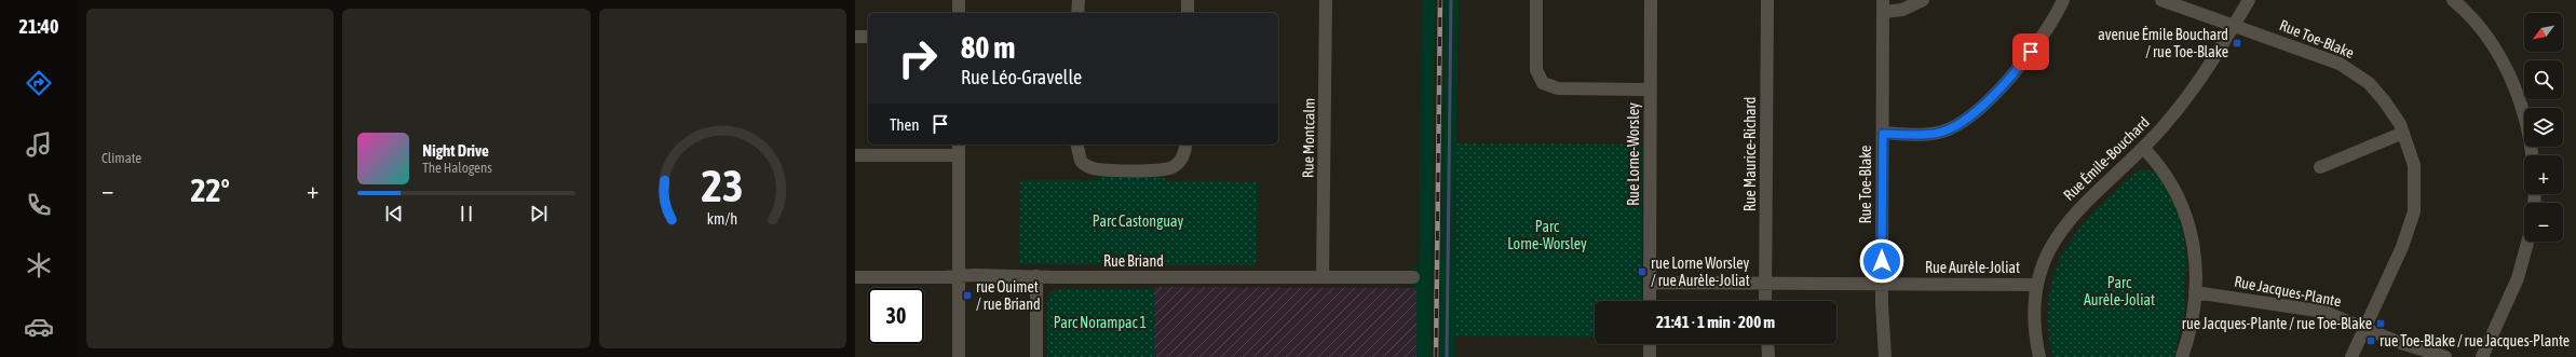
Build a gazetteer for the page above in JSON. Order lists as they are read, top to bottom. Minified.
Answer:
{"streets":{"street":["Rue Toe-Blake","Rue Montcalm","Rue Lorne-Worsley","Rue Maurice-Richard","Rue Émile-Bouchard","Rue Briand","Rue Aurèle-Joliat","Rue Jacques-Plante"]},"crossings":[["Rue Toe-Blake","Rue Émile-Bouchard"],["Rue Toe-Blake","Rue Aurèle-Joliat"],["Rue Toe-Blake","Rue Jacques-Plante"],["Rue Montcalm","Rue Briand"],["Rue Lorne-Worsley","Rue Aurèle-Joliat"],["Rue Maurice-Richard","Rue Aurèle-Joliat"],["Rue Émile-Bouchard","Rue Aurèle-Joliat"]],"parks":["Parc Castonguay","Parc Lorne-Worsley","Parc Aurèle-Joliat","Parc Norampac 1"],"places":{"transit":["avenue Émile Bouchard / rue Toe-Blake","rue Lorne Worsley / rue Aurèle-Joliat","rue Ouimet / rue Briand","rue Jacques-Plante / rue Toe-Blake","rue Toe-Blake / rue Jacques-Plante"]},"north":"bottom left","page":{"tabs":"21:40","tile":"Climate","map_buttons":["+","−"],"turn":["80 m","Rue Léo-Gravelle"],"then":"Then","song":["Night Drive","The Halogens"],"heat":["−","22°","+"],"limit":"30","trip":"21:41 · 1 min · 200 m","gauge":["23","km/h"]}}
